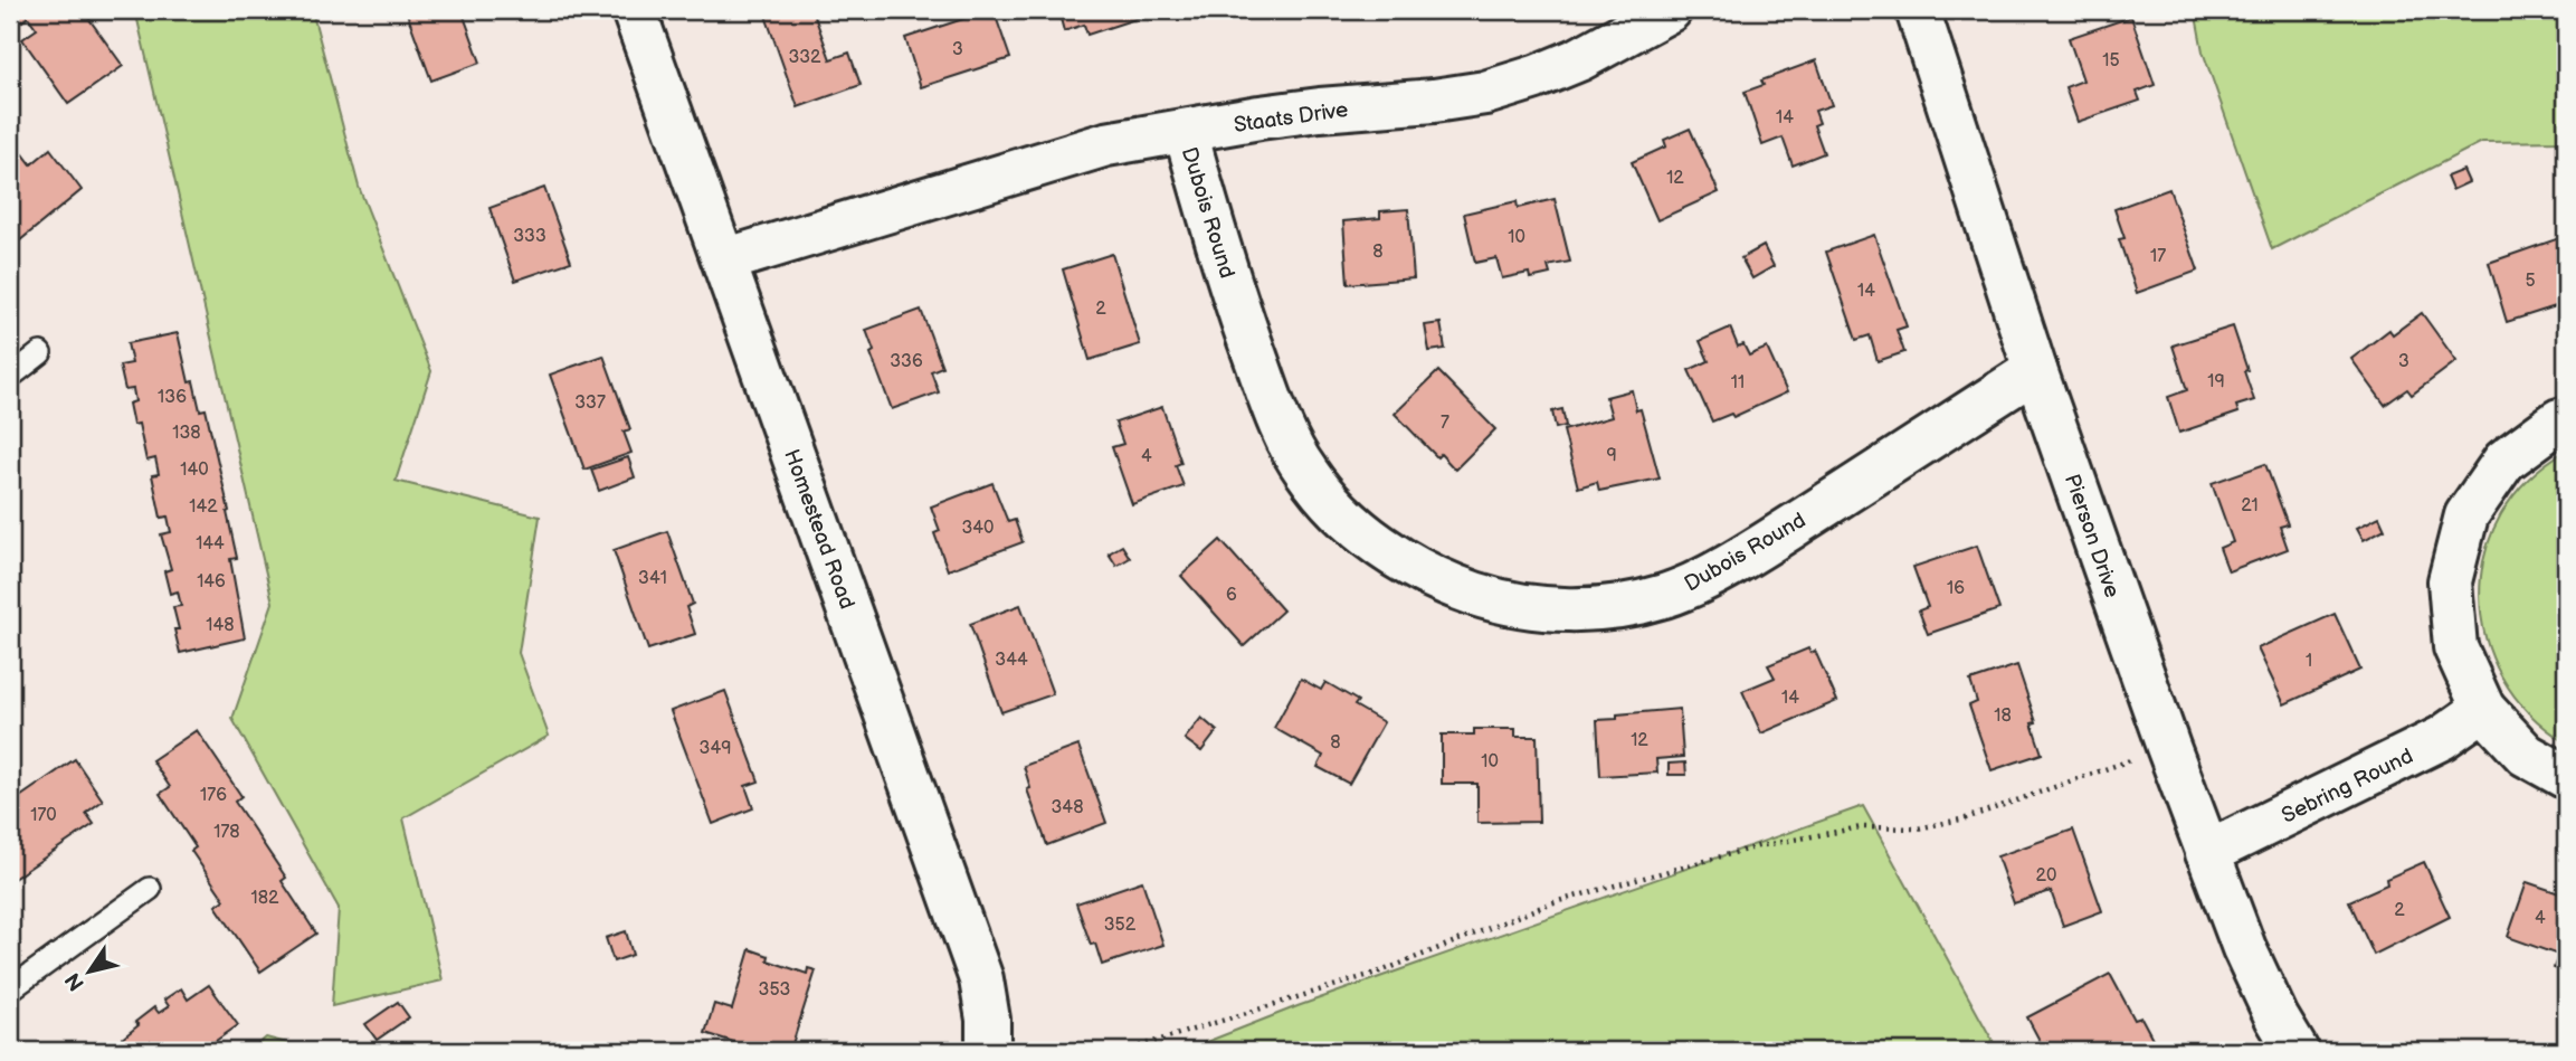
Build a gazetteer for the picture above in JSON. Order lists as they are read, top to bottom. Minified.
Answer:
{"streets":{"street":["Staats Drive","Dubois Round","Homestead Road","Pierson Drive","Sebring Round"]},"crossings":[["Staats Drive","Dubois Round"],["Staats Drive","Homestead Road"],["Dubois Round","Pierson Drive"],["Pierson Drive","Sebring Round"]],"house_numbers":["3","332","15","14","12","333","10","8","17","5","14","2","336","3","19","11","136","337","7","138","9","4","140","21","142","340","144","341","146","16","6","148","344","1","14","18","12","8","349","10","176","348","170","178","20","182","2","4","352","353"],"north":"bottom left"}
